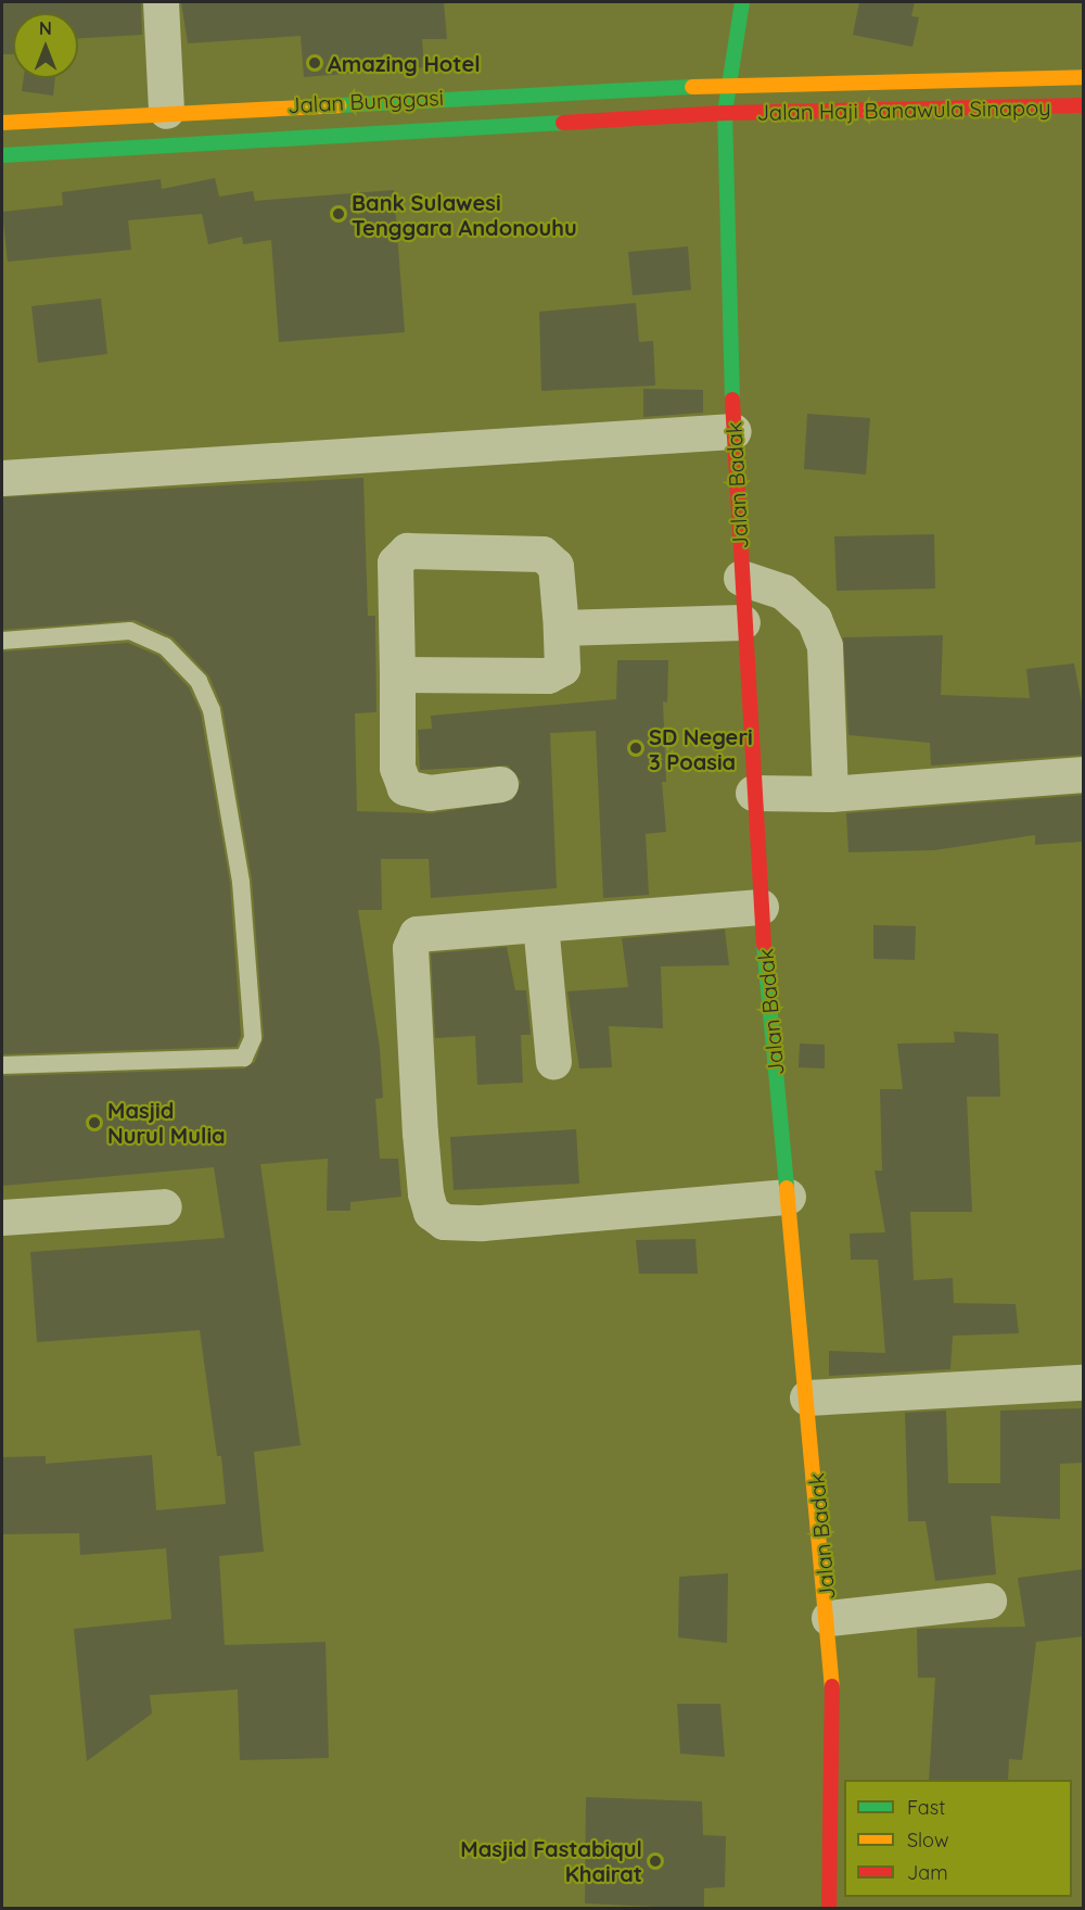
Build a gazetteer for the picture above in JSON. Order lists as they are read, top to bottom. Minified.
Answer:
{"streets":{"main road":["Jalan Bunggasi","Jalan Haji Banawula Sinapoy","Jalan Badak"]},"crossings":[["Jalan Bunggasi","Jalan Haji Banawula Sinapoy"],["Jalan Bunggasi","Jalan Badak"],["Jalan Haji Banawula Sinapoy","Jalan Badak"]],"places":["Amazing Hotel","Bank Sulawesi Tenggara Andonouhu","SD Negeri 3 Poasia","Masjid Nurul Mulia","Masjid Fastabiqul Khairat"],"legend":["Fast","Slow","Jam"],"north":"top"}
